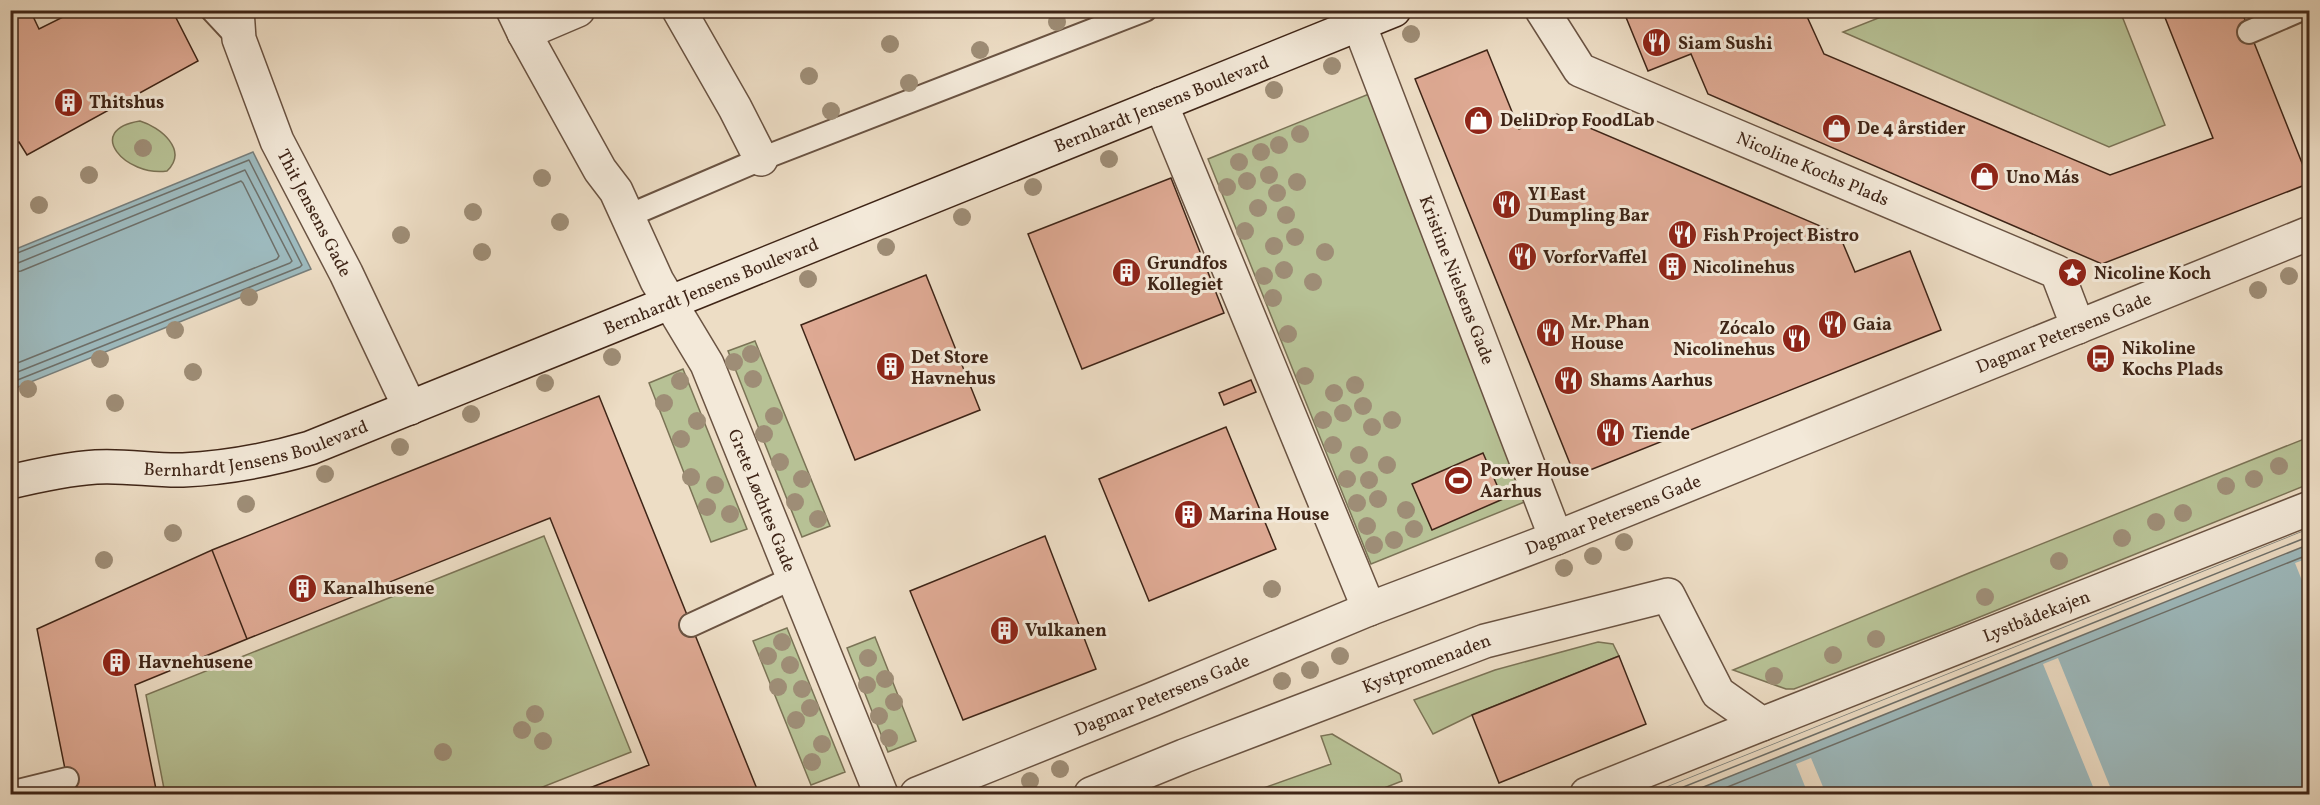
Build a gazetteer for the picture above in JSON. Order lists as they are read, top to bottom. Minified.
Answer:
{"streets":{"street":["Bernhardt Jensens Boulevard","Nicoline Kochs Plads","Thit Jensens Gade","Kristine Nielsens Gade","Dagmar Petersens Gade","Grete Løchtes Gade","Lystbådekajen","Kystpromenaden"]},"crossings":[["Bernhardt Jensens Boulevard","Thit Jensens Gade"],["Bernhardt Jensens Boulevard","Kristine Nielsens Gade"],["Bernhardt Jensens Boulevard","Grete Løchtes Gade"],["Nicoline Kochs Plads","Dagmar Petersens Gade"],["Kristine Nielsens Gade","Dagmar Petersens Gade"],["Lystbådekajen","Kystpromenaden"]],"places":{"restaurant":["Siam Sushi","YI East Dumpling Bar","Fish Project Bistro","VorforVaffel","Gaia","Mr. Phan House","Zócalo Nicolinehus","Shams Aarhus","Tiende"],"building":["Thitshus","Nicolinehus","Grundfos Kollegiet","Det Store Havnehus","Marina House","Kanalhusene","Vulkanen","Havnehusene"],"shop":["DeliDrop FoodLab","De 4 årstider","Uno Más"],"place":["Nicoline Koch"],"bus stop":["Nikoline Kochs Plads"],"sports":["Power House Aarhus"]}}
